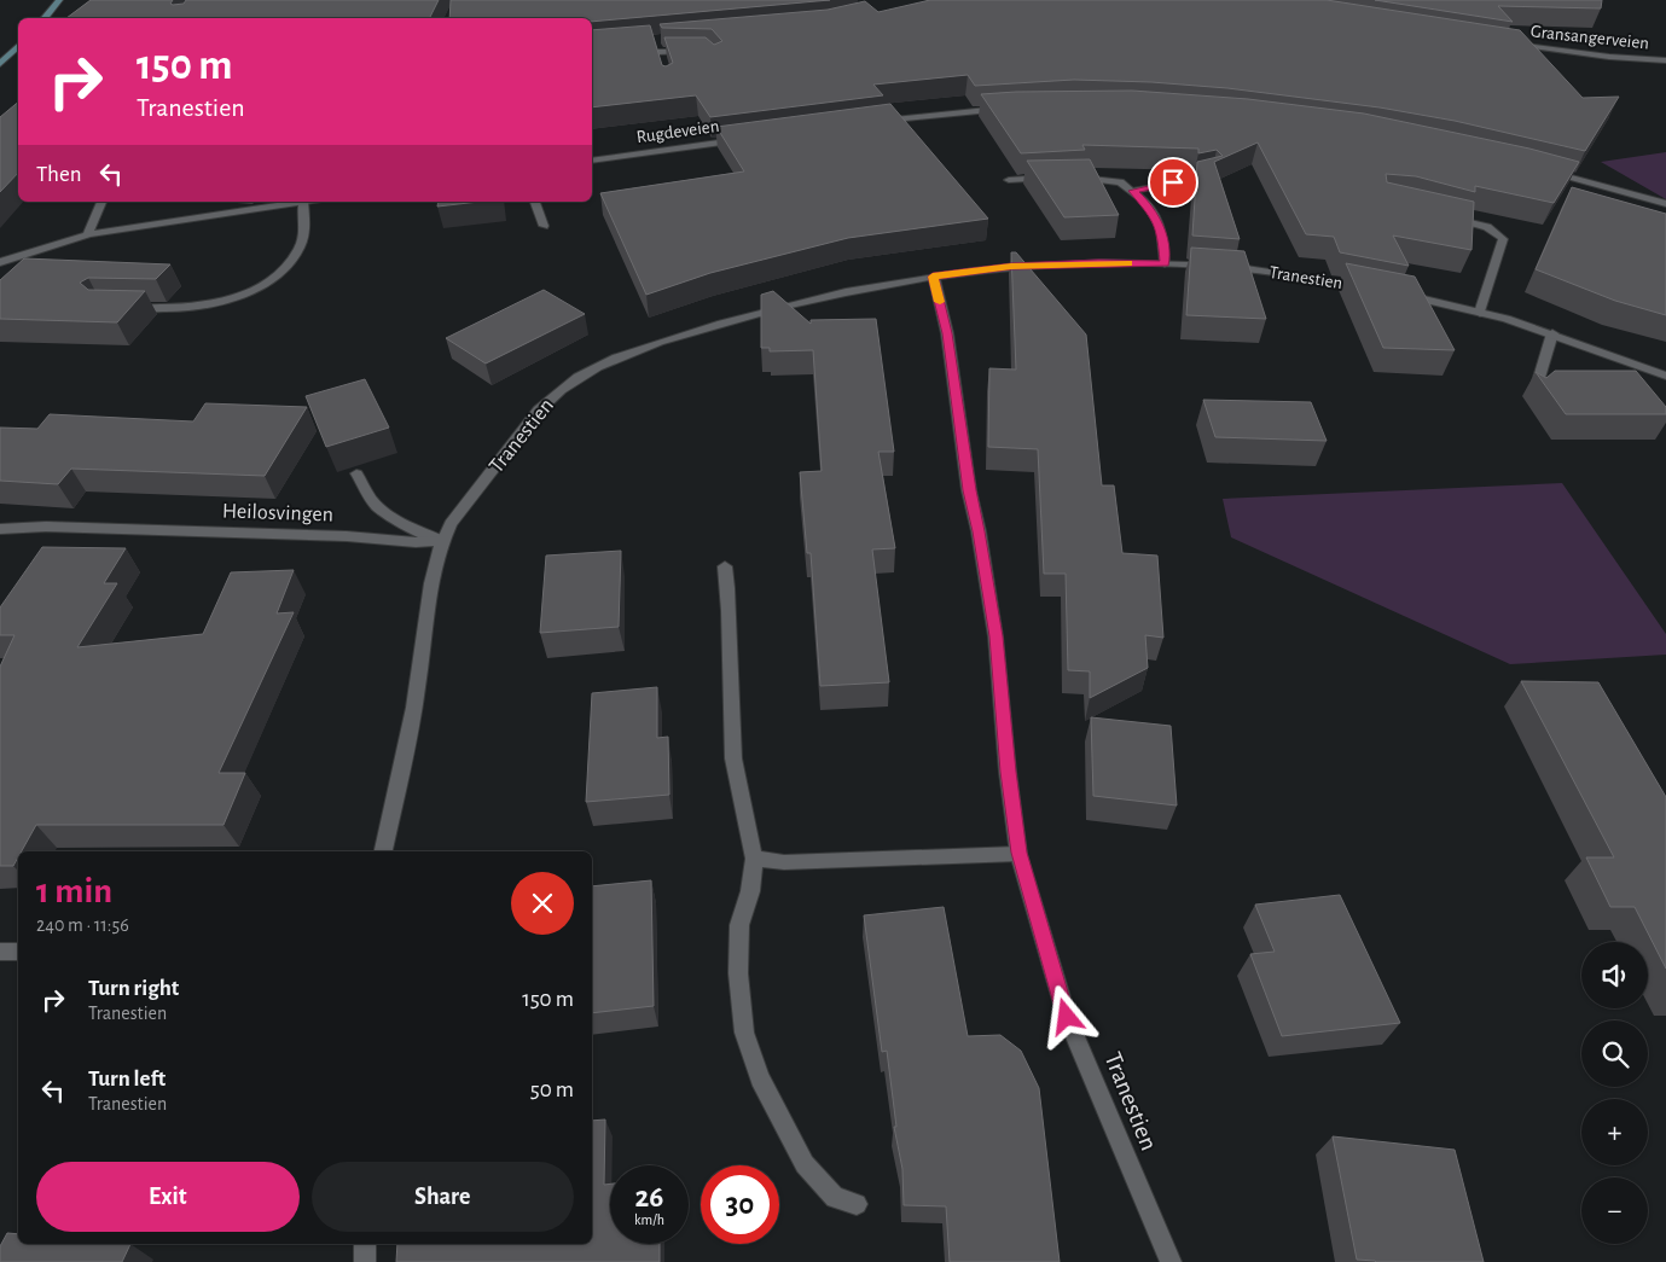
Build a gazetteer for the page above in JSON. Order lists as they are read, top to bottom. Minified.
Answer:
{"streets":{"street":["Gransangerveien","Rugdeveien","Tranestien","Heilosvingen"]},"crossings":[["Tranestien","Heilosvingen"]],"page":{"turn":["150 m","Tranestien"],"then":"Then","heading":["1 min","240 m · 11:56"],"map_buttons":["+","−"],"list":[{"name":"Turn right","note":"Tranestien","value":"150 m"},{"name":"Turn left","note":"Tranestien","value":"50 m"}],"buttons":["Exit","Share"],"speed":"26 km/h","limit":"30"}}
